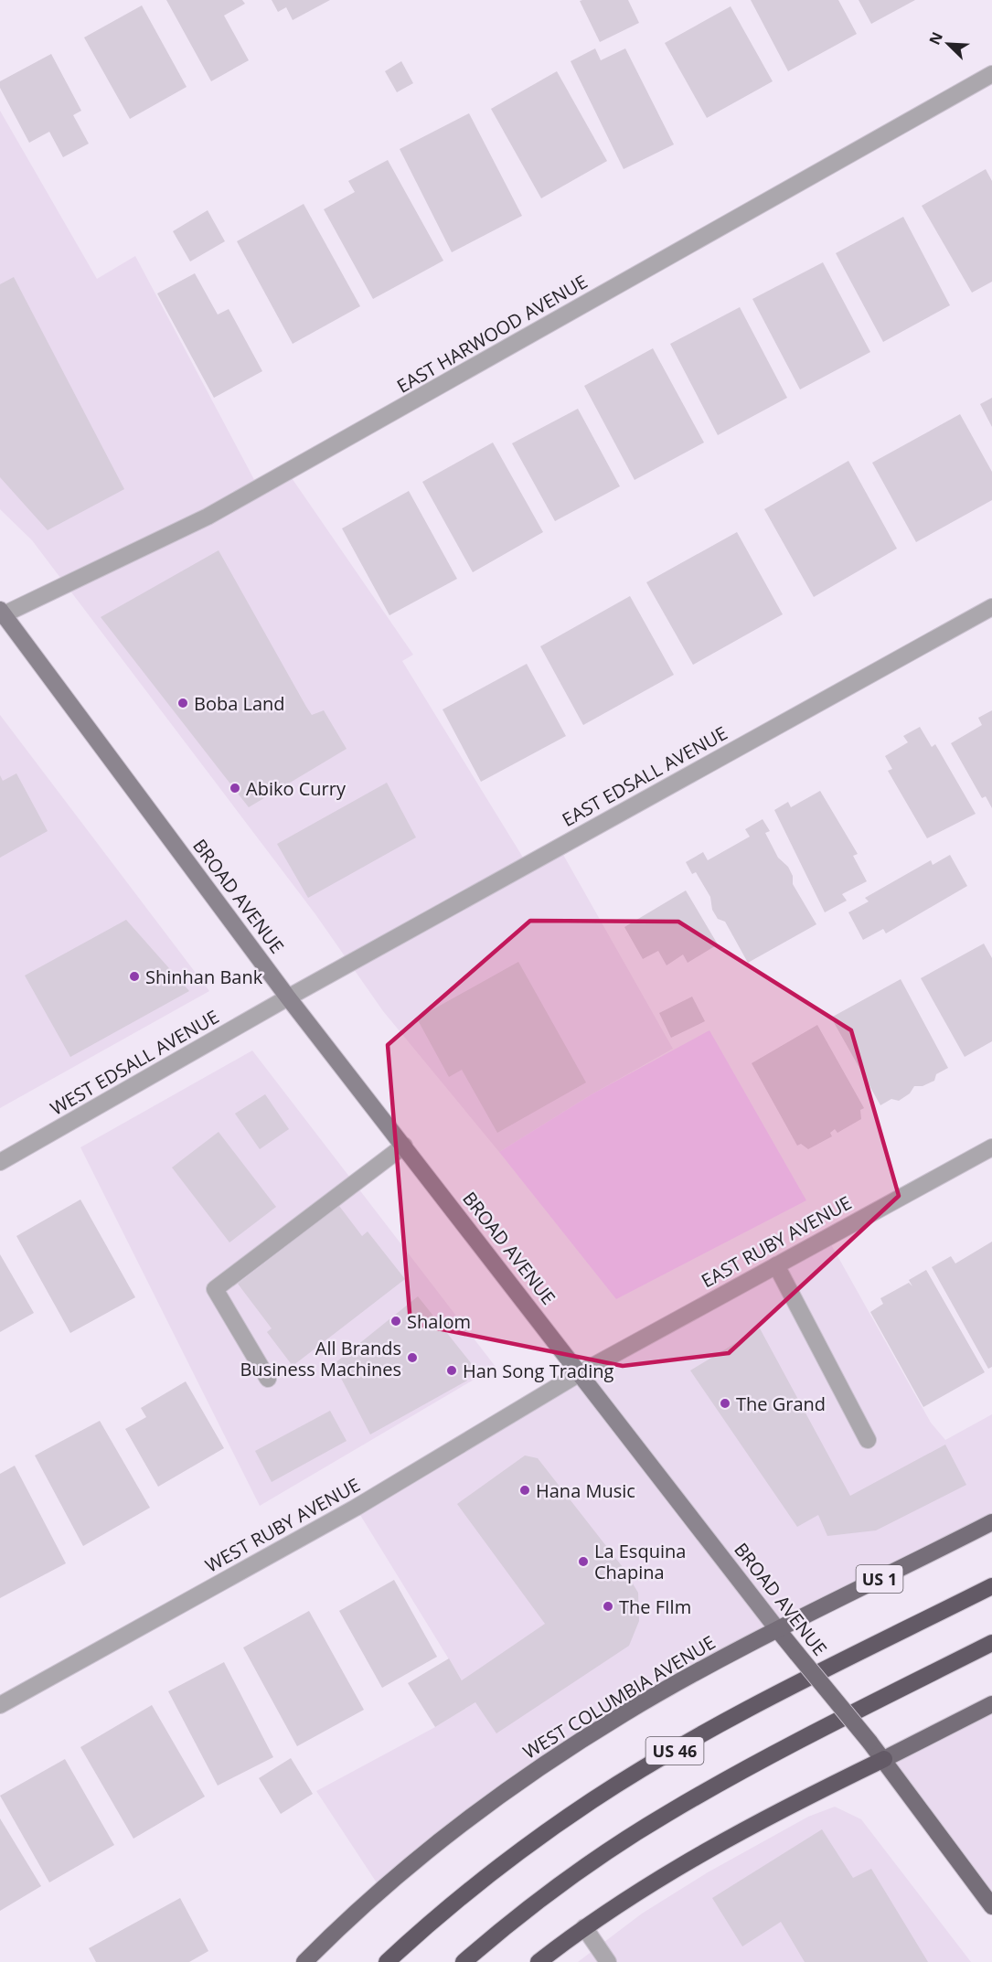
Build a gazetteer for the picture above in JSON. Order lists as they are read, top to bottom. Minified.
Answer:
{"streets":{"highway":["US 46"],"main road":["BROAD AVENUE","US 1","WEST COLUMBIA AVENUE"],"street":["EAST HARWOOD AVENUE","EAST EDSALL AVENUE","WEST EDSALL AVENUE","EAST RUBY AVENUE","WEST RUBY AVENUE"]},"crossings":[["EAST HARWOOD AVENUE","BROAD AVENUE"],["EAST EDSALL AVENUE","BROAD AVENUE"],["EAST EDSALL AVENUE","WEST EDSALL AVENUE"],["BROAD AVENUE","WEST EDSALL AVENUE"],["BROAD AVENUE","EAST RUBY AVENUE"],["BROAD AVENUE","WEST RUBY AVENUE"],["BROAD AVENUE","WEST COLUMBIA AVENUE"],["EAST RUBY AVENUE","WEST RUBY AVENUE"]],"places":["Boba Land","Abiko Curry","Shinhan Bank","Shalom","All Brands Business Machines","Han Song Trading","The Grand","Hana Music","La Esquina Chapina","The FIlm"],"north":"top left"}
